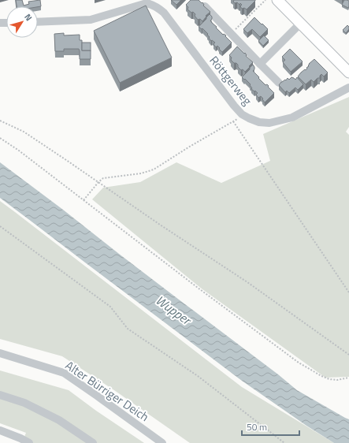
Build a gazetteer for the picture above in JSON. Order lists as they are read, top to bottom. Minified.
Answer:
{"streets":{"street":["Röttgerweg","Alter Bürriger Deich"]},"water":["Wupper"],"scale_bar":"50 m","north":"top right"}
